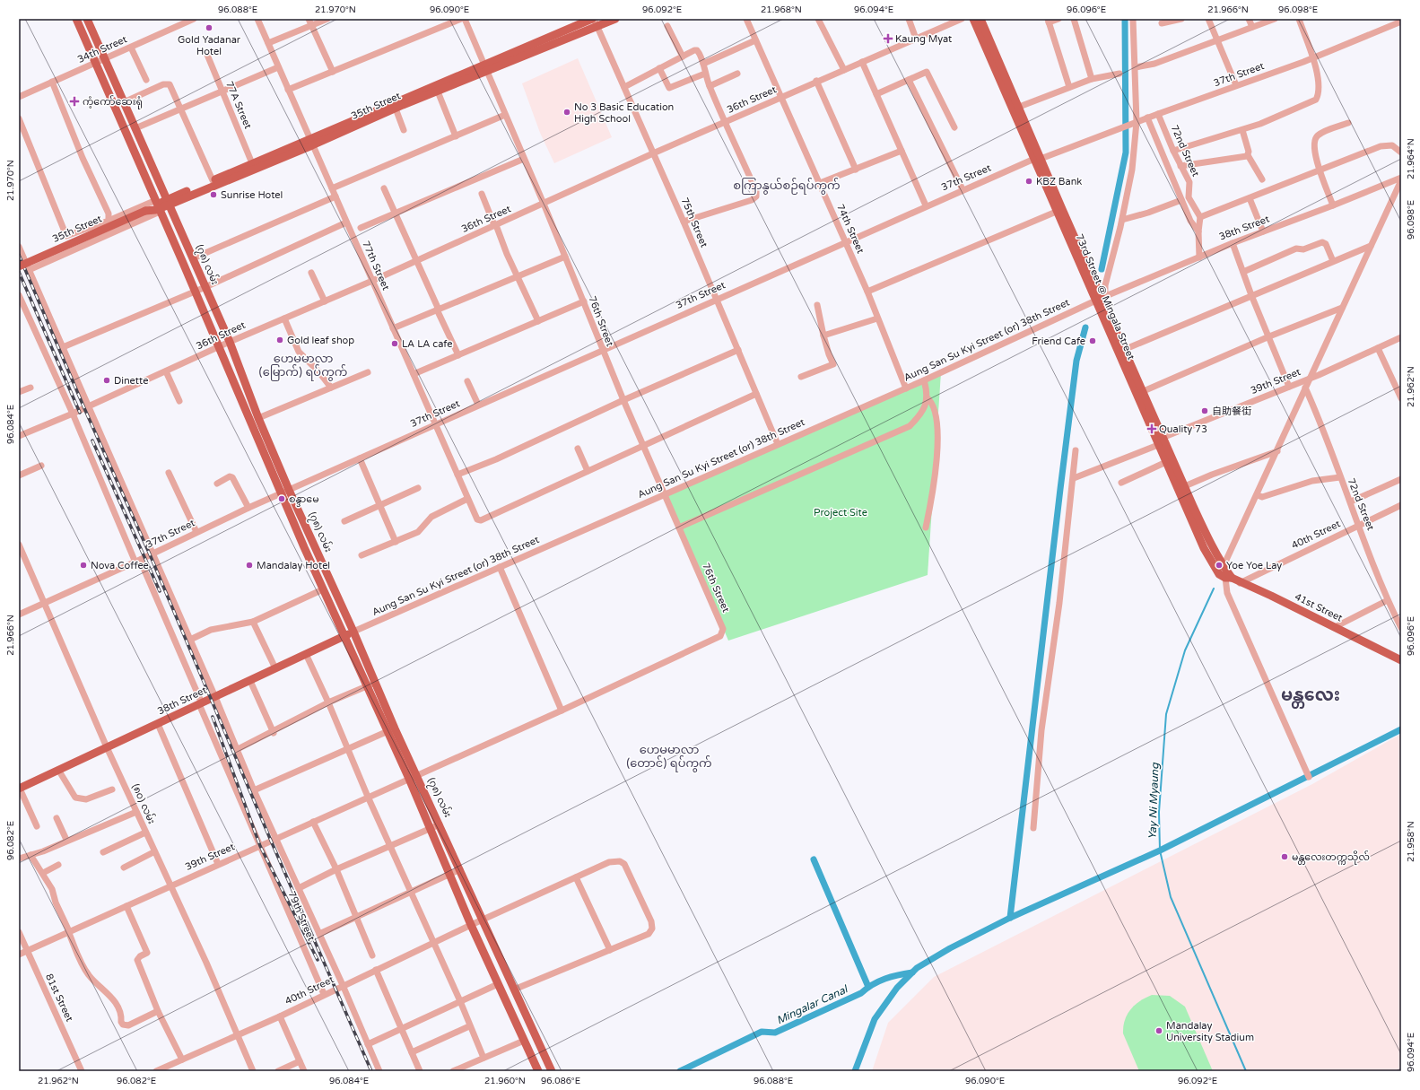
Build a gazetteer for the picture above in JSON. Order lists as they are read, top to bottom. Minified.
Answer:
{"streets":{"main road":["35th Street","38th Street","(၇၈) လမ်း","73rd Street @ Mingala Street","41st Street"],"street":["34th Street","37th Street","36th Street","77A Street","72nd Street","75th Street","74th Street","77th Street","76th Street","Aung San Su Kyi Street (or) 38th Street","39th Street","40th Street","(၈၀) လမ်း","79th Street","81st Street"]},"crossings":[["34th Street","(၇၈) လမ်း"],["37th Street","72nd Street"],["37th Street","75th Street"],["37th Street","74th Street"],["37th Street","(၇၈) လမ်း"],["37th Street","77th Street"],["37th Street","73rd Street @ Mingala Street"],["37th Street","76th Street"],["37th Street","(၈၀) လမ်း"],["37th Street","79th Street"],["36th Street","75th Street"],["36th Street","74th Street"],["36th Street","(၇၈) လမ်း"],["36th Street","77th Street"],["36th Street","76th Street"],["36th Street","79th Street"],["77A Street","35th Street"],["35th Street","75th Street"],["35th Street","(၇၈) လမ်း"],["35th Street","77th Street"],["35th Street","76th Street"],["72nd Street","40th Street"],["75th Street","Aung San Su Kyi Street (or) 38th Street"],["38th Street","(၇၈) လမ်း"],["38th Street","73rd Street @ Mingala Street"],["38th Street","Aung San Su Kyi Street (or) 38th Street"],["38th Street","(၈၀) လမ်း"],["38th Street","79th Street"],["74th Street","Aung San Su Kyi Street (or) 38th Street"],["(၇၈) လမ်း","Aung San Su Kyi Street (or) 38th Street"],["(၇၈) လမ်း","39th Street"],["(၇၈) လမ်း","40th Street"],["73rd Street @ Mingala Street","Aung San Su Kyi Street (or) 38th Street"],["73rd Street @ Mingala Street","39th Street"],["73rd Street @ Mingala Street","41st Street"],["76th Street","Aung San Su Kyi Street (or) 38th Street"],["76th Street","39th Street"],["39th Street","(၈၀) လမ်း"],["39th Street","79th Street"],["39th Street","81st Street"],["40th Street","41st Street"],["40th Street","(၈၀) လမ်း"],["40th Street","79th Street"]],"districts":["စကြာနွယ်စဉ်ရပ်ကွက်","ဟေမမာလာ (မြောက်) ရပ်ကွက်","မန္တလေး","ဟေမမာလာ (တောင်) ရပ်ကွက်"],"water":["Yay Ni Myaung","Mingalar Canal"],"parks":["Project Site"],"places":{"other":["Gold Yadanar Hotel","No 3 Basic Education High School","KBZ Bank","Sunrise Hotel","Gold leaf shop","Friend Cafe","LA LA cafe","Dinette","自助餐街","စန္ဒာမေ","Nova Coffee","Mandalay Hotel","Yoe Yoe Lay","မန္တလေးတက္ကသိုလ်","Mandalay University Stadium"],"health":["Kaung Myat","ကံ့ကော်ဆေးရုံ","Quality 73"]},"coordinates":["96.088°E","21.970°N","96.090°E","96.092°E","21.968°N","96.094°E","96.096°E","21.966°N","96.098°E","21.964°N","21.962°N","96.084°E","96.082°E","21.958°N","21.960°N","96.086°E"]}
